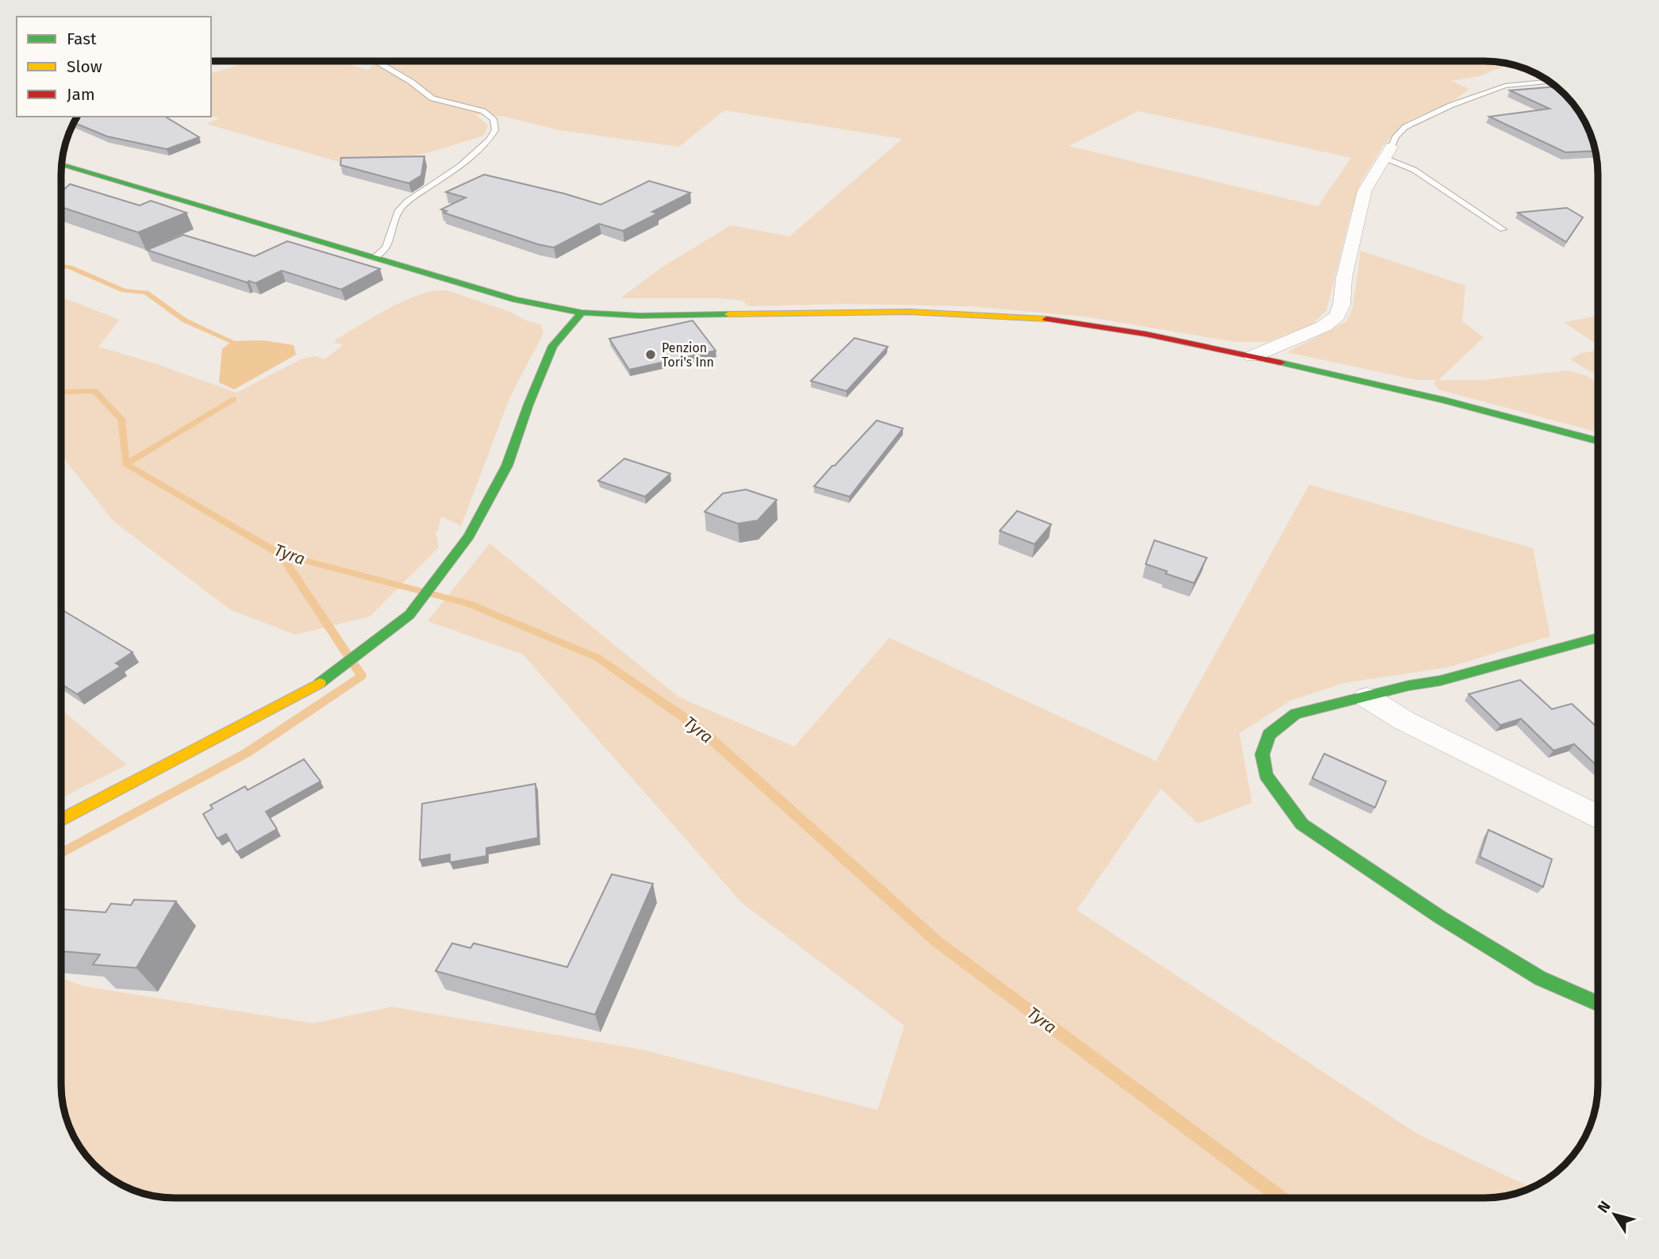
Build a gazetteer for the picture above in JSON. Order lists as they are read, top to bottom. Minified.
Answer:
{"water":["Tyra"],"places":["Penzion Tori's Inn"],"legend":["Fast","Slow","Jam"],"north":"top left"}
